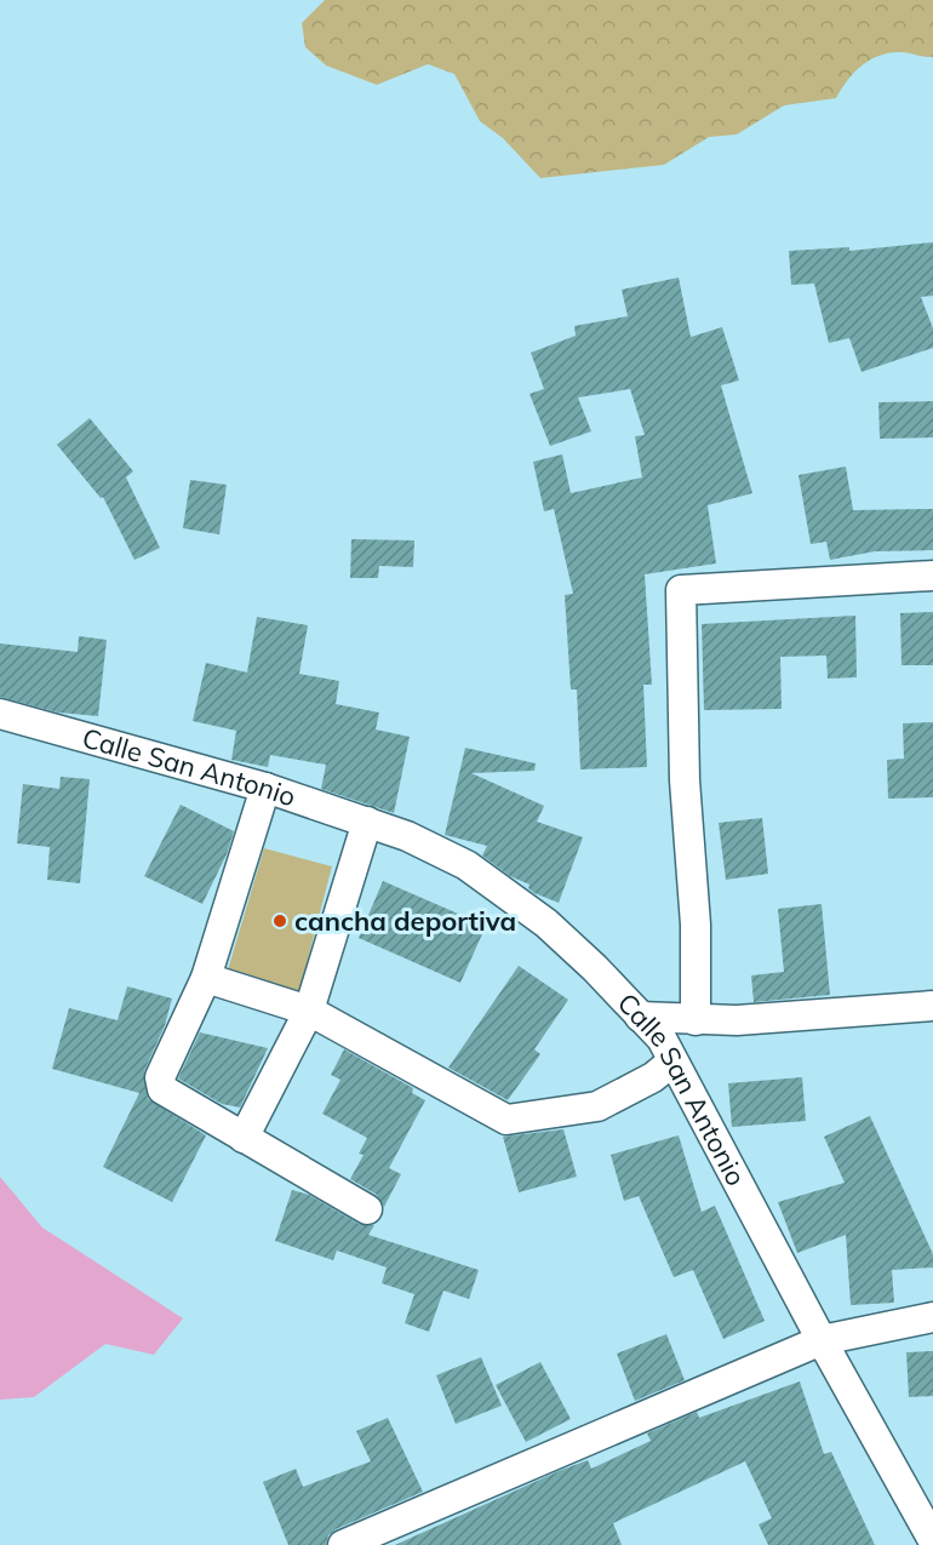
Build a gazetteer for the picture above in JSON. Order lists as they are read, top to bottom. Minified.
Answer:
{"streets":{"street":["Calle San Antonio"]},"places":["cancha deportiva"]}
